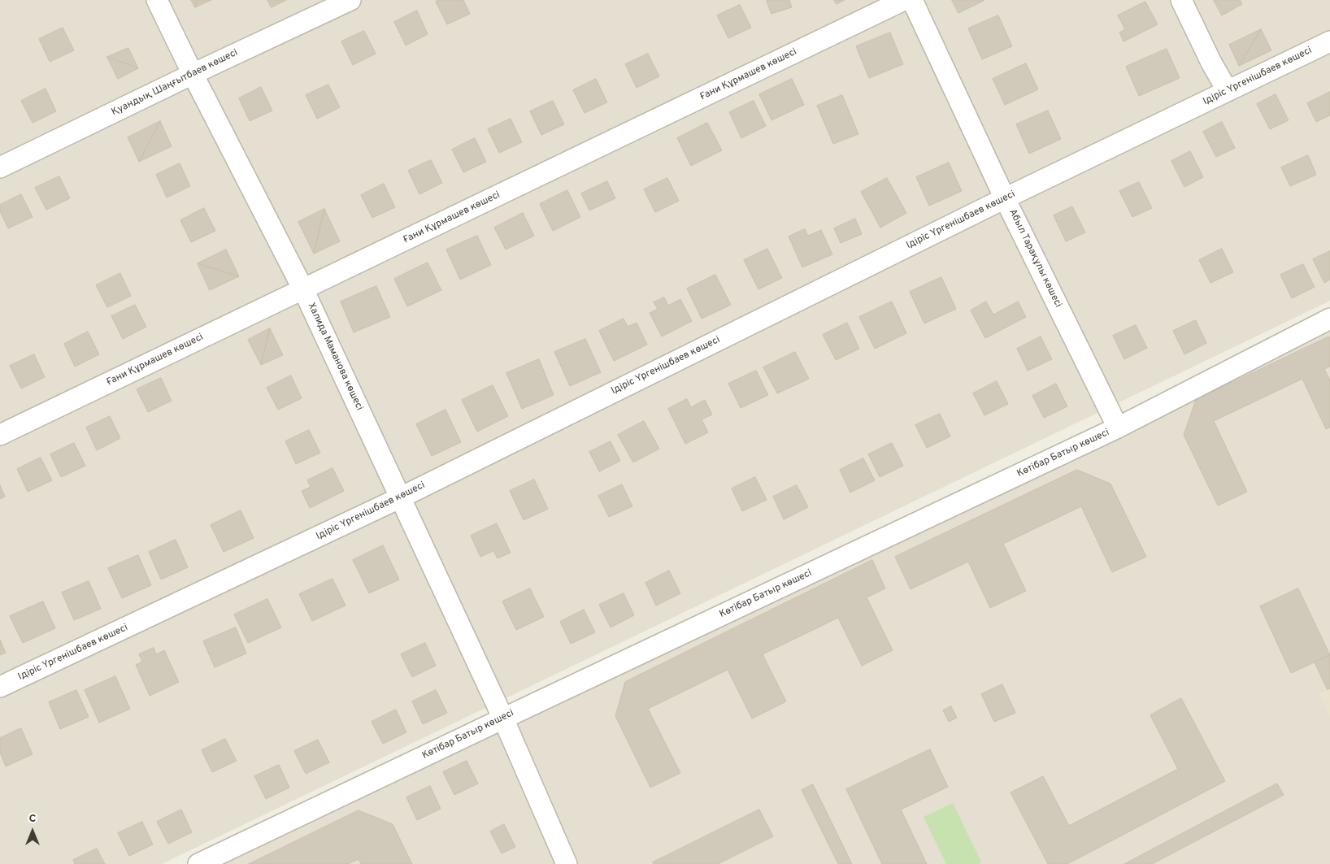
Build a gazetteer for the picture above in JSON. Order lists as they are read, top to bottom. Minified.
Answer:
{"streets":{"street":["Ғани Құрмашев көшесі","Ідіріс Үргенішбаев көшесі","Қуандық Шаңғытбаев көшесі","Абыл Тарақұлы көшесі","Халида Маманова көшесі","Көтібар Батыр көшесі"]},"crossings":[["Ғани Құрмашев көшесі","Халида Маманова көшесі"],["Ідіріс Үргенішбаев көшесі","Абыл Тарақұлы көшесі"],["Ідіріс Үргенішбаев көшесі","Халида Маманова көшесі"],["Қуандық Шаңғытбаев көшесі","Халида Маманова көшесі"],["Абыл Тарақұлы көшесі","Көтібар Батыр көшесі"],["Халида Маманова көшесі","Көтібар Батыр көшесі"]],"north":"top"}
